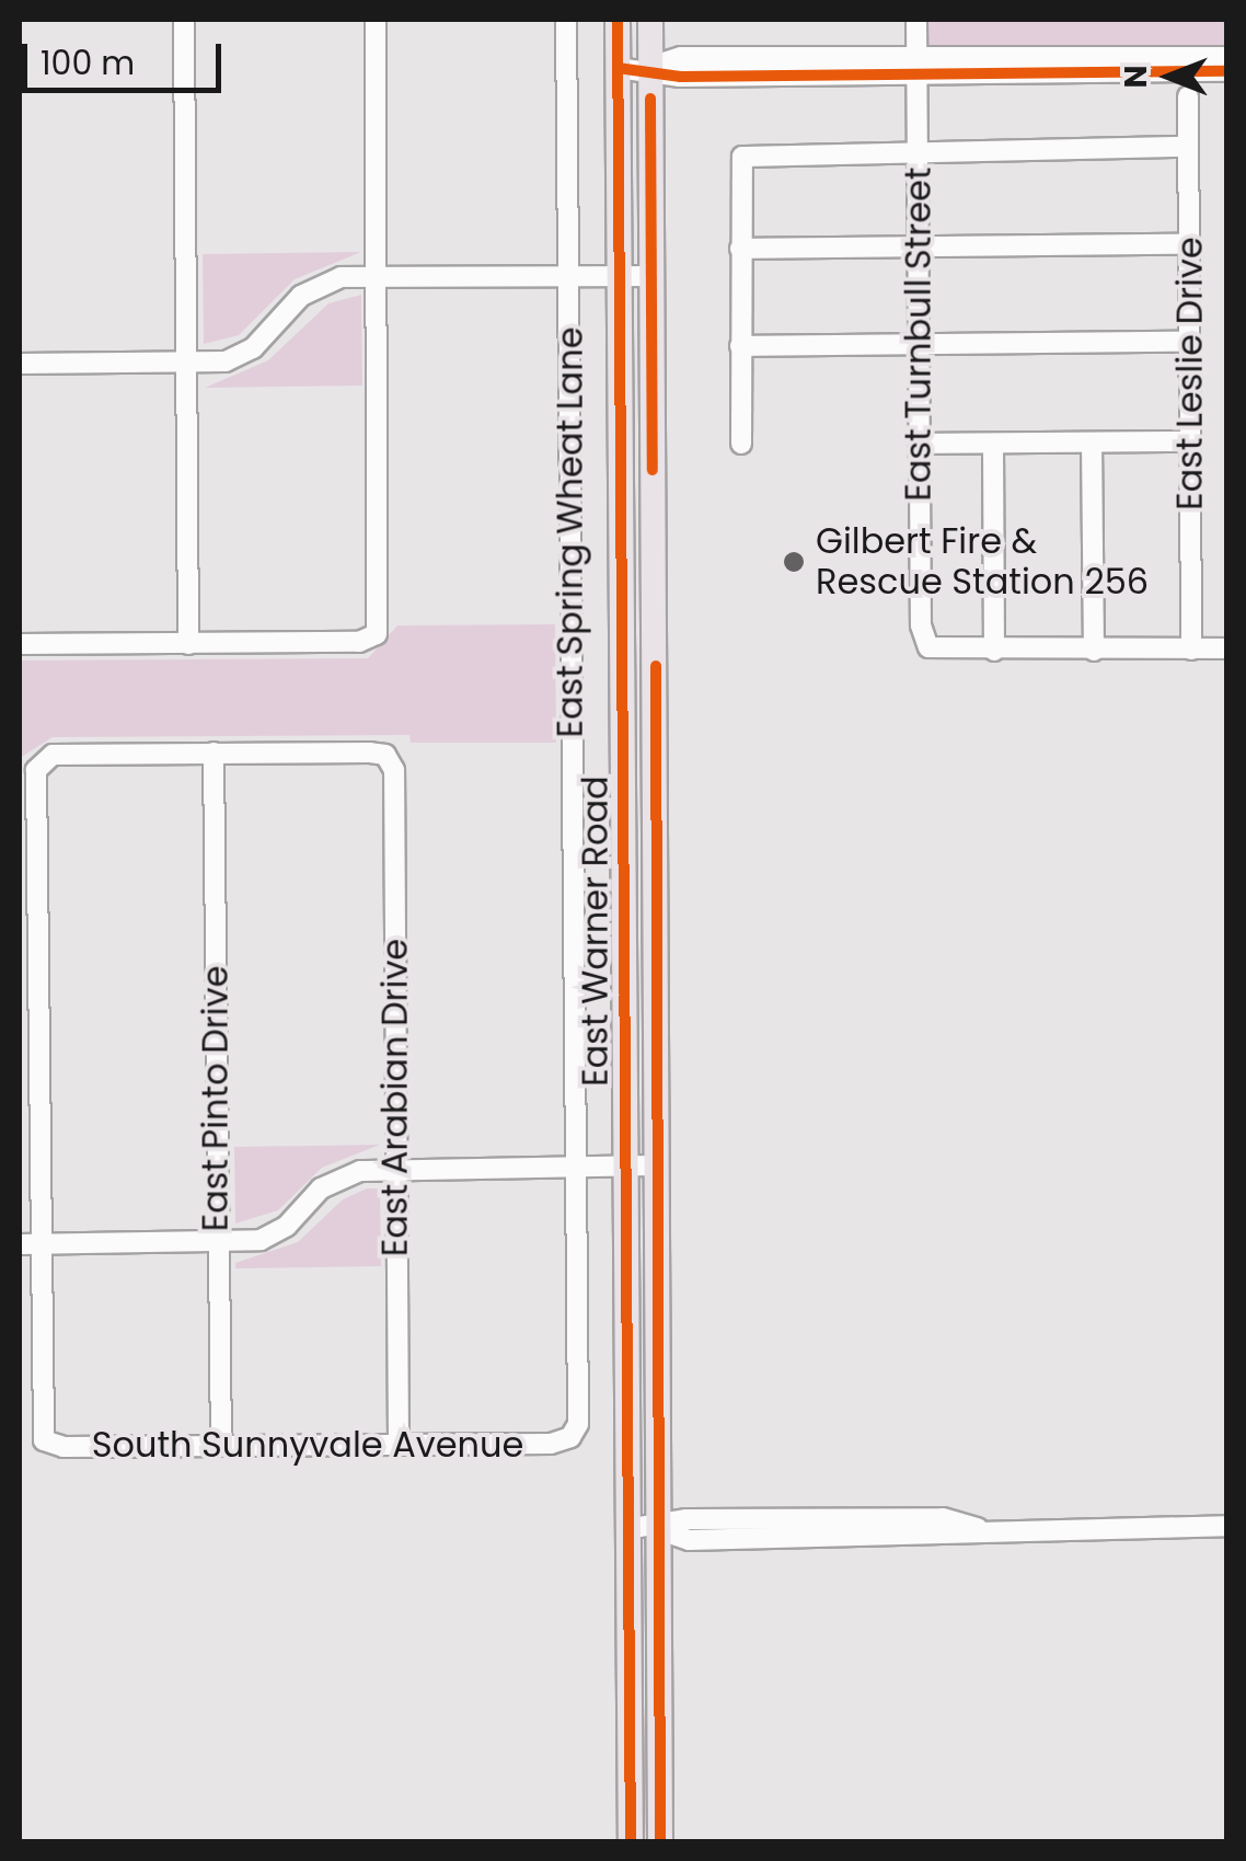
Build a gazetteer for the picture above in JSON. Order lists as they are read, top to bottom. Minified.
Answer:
{"streets":{"main road":["East Warner Road"],"street":["East Turnbull Street","East Leslie Drive","East Spring Wheat Lane","East Arabian Drive","East Pinto Drive","South Sunnyvale Avenue"]},"crossings":[["East Spring Wheat Lane","South Sunnyvale Avenue"],["East Arabian Drive","East Pinto Drive"],["East Arabian Drive","South Sunnyvale Avenue"],["East Pinto Drive","South Sunnyvale Avenue"]],"places":["Gilbert Fire & Rescue Station 256"],"scale_bar":"100 m","north":"left"}
